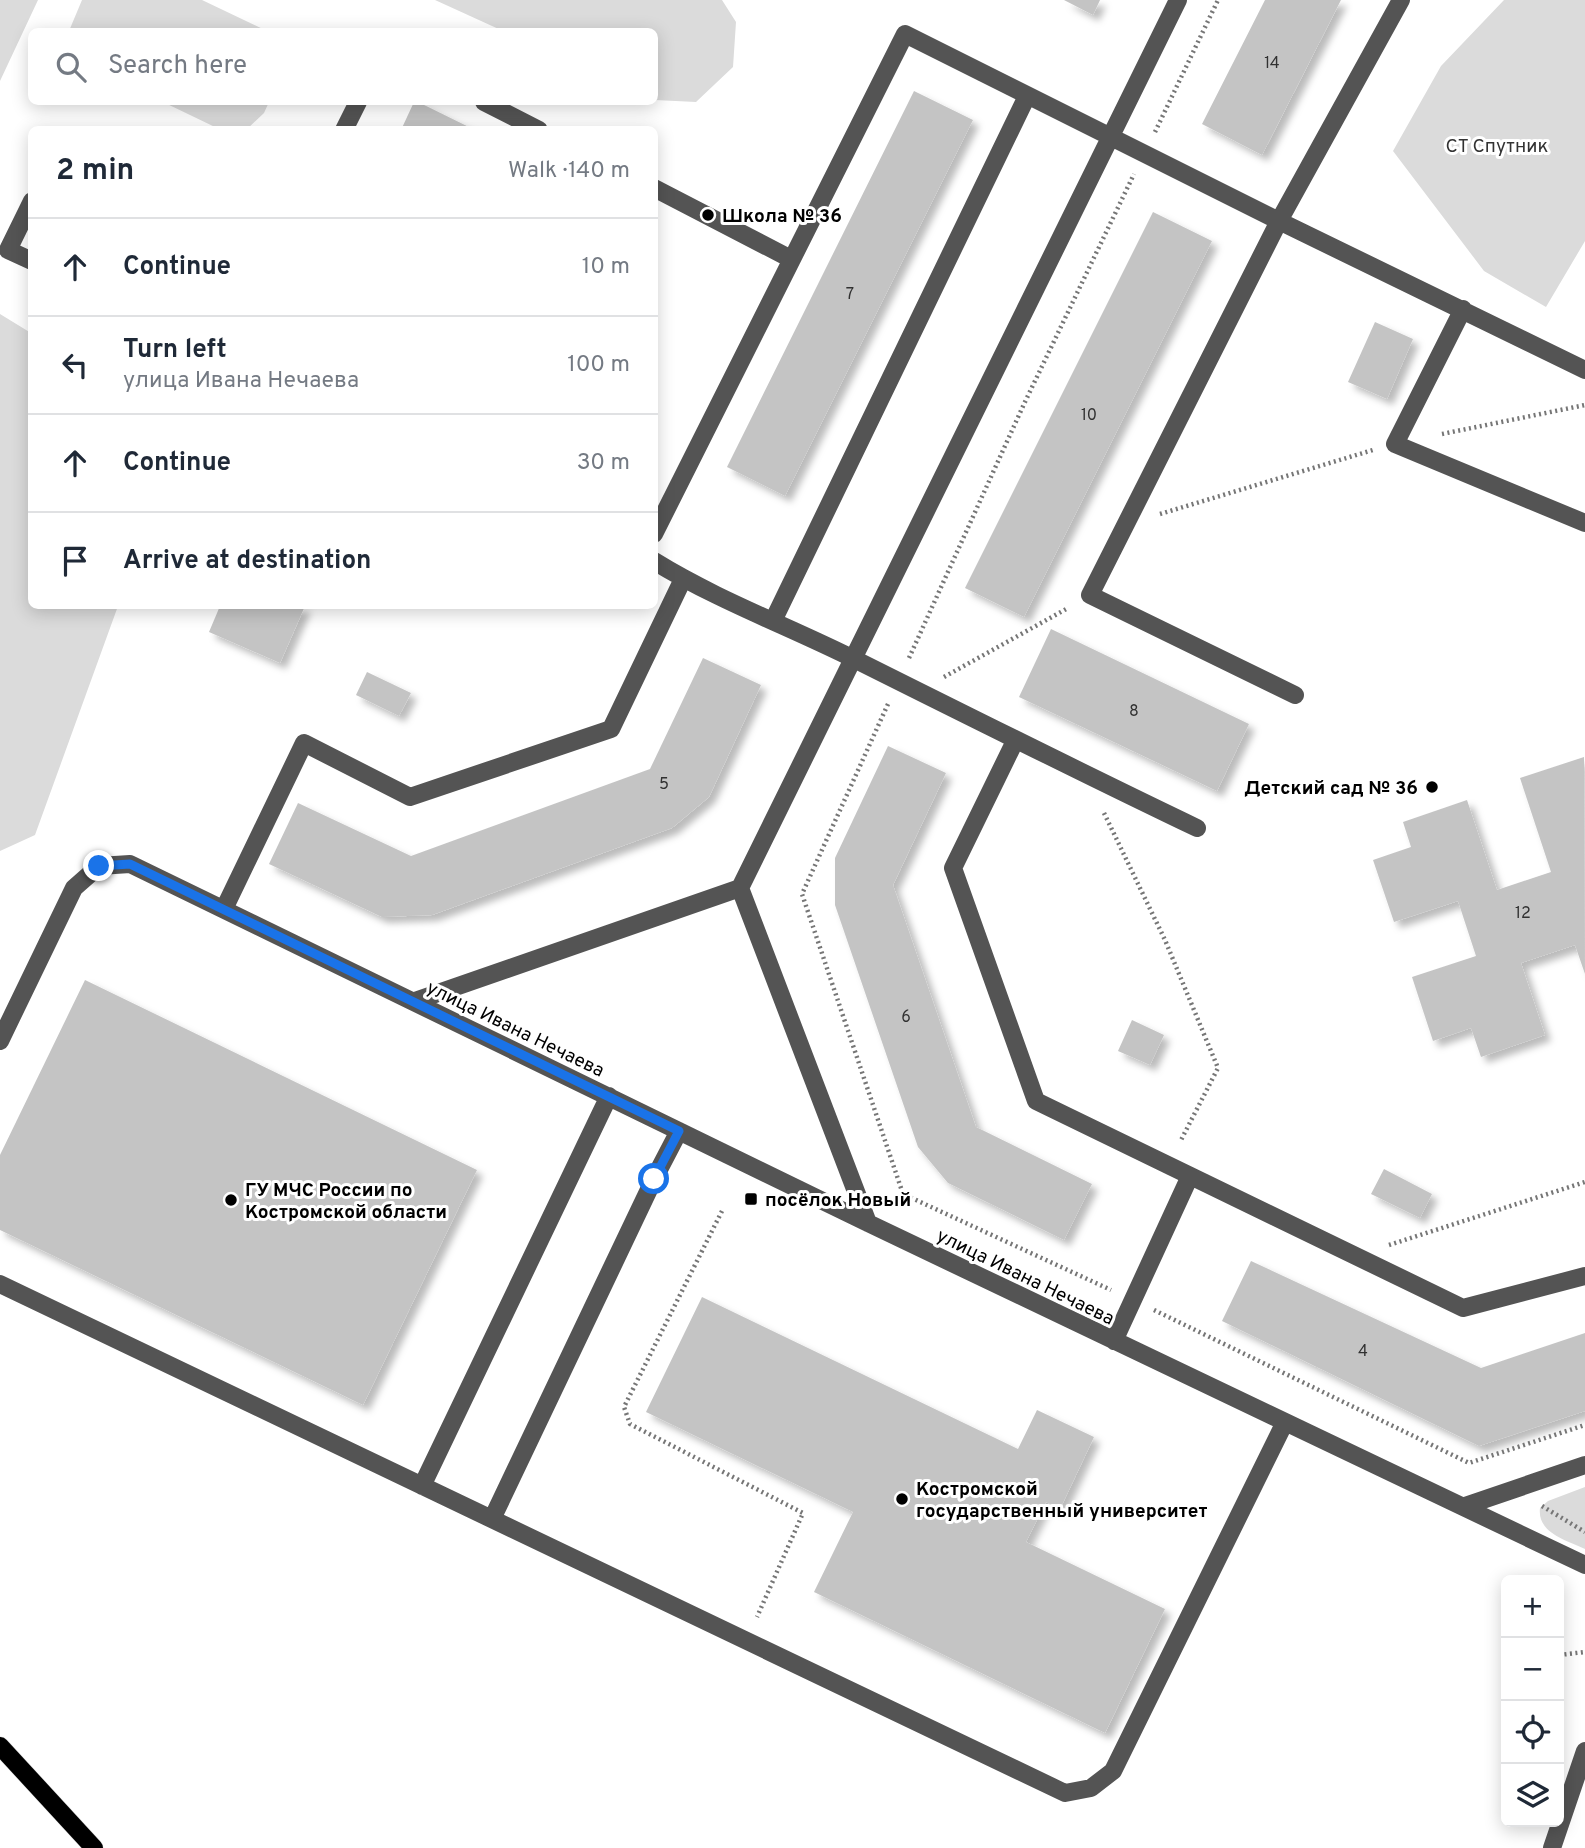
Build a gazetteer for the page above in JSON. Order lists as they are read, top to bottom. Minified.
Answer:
{"streets":{"street":["улица Ивана Нечаева"]},"parks":["СТ Спутник"],"places":{"other":["Школа № 36","Детский сад № 36","ГУ МЧС России по Костромской области","Костромской государственный университет"],"transit":["посёлок Новый"]},"house_numbers":["14","7","10","8","5","12","6","4"],"page":{"search":"Search here","heading":["2 min","Walk · 140 m"],"list":[["Continue","10 m"],["Turn left","улица Ивана Нечаева","100 m"],["Continue","30 m"],"Arrive at destination"],"map_buttons":["+","−"]}}
